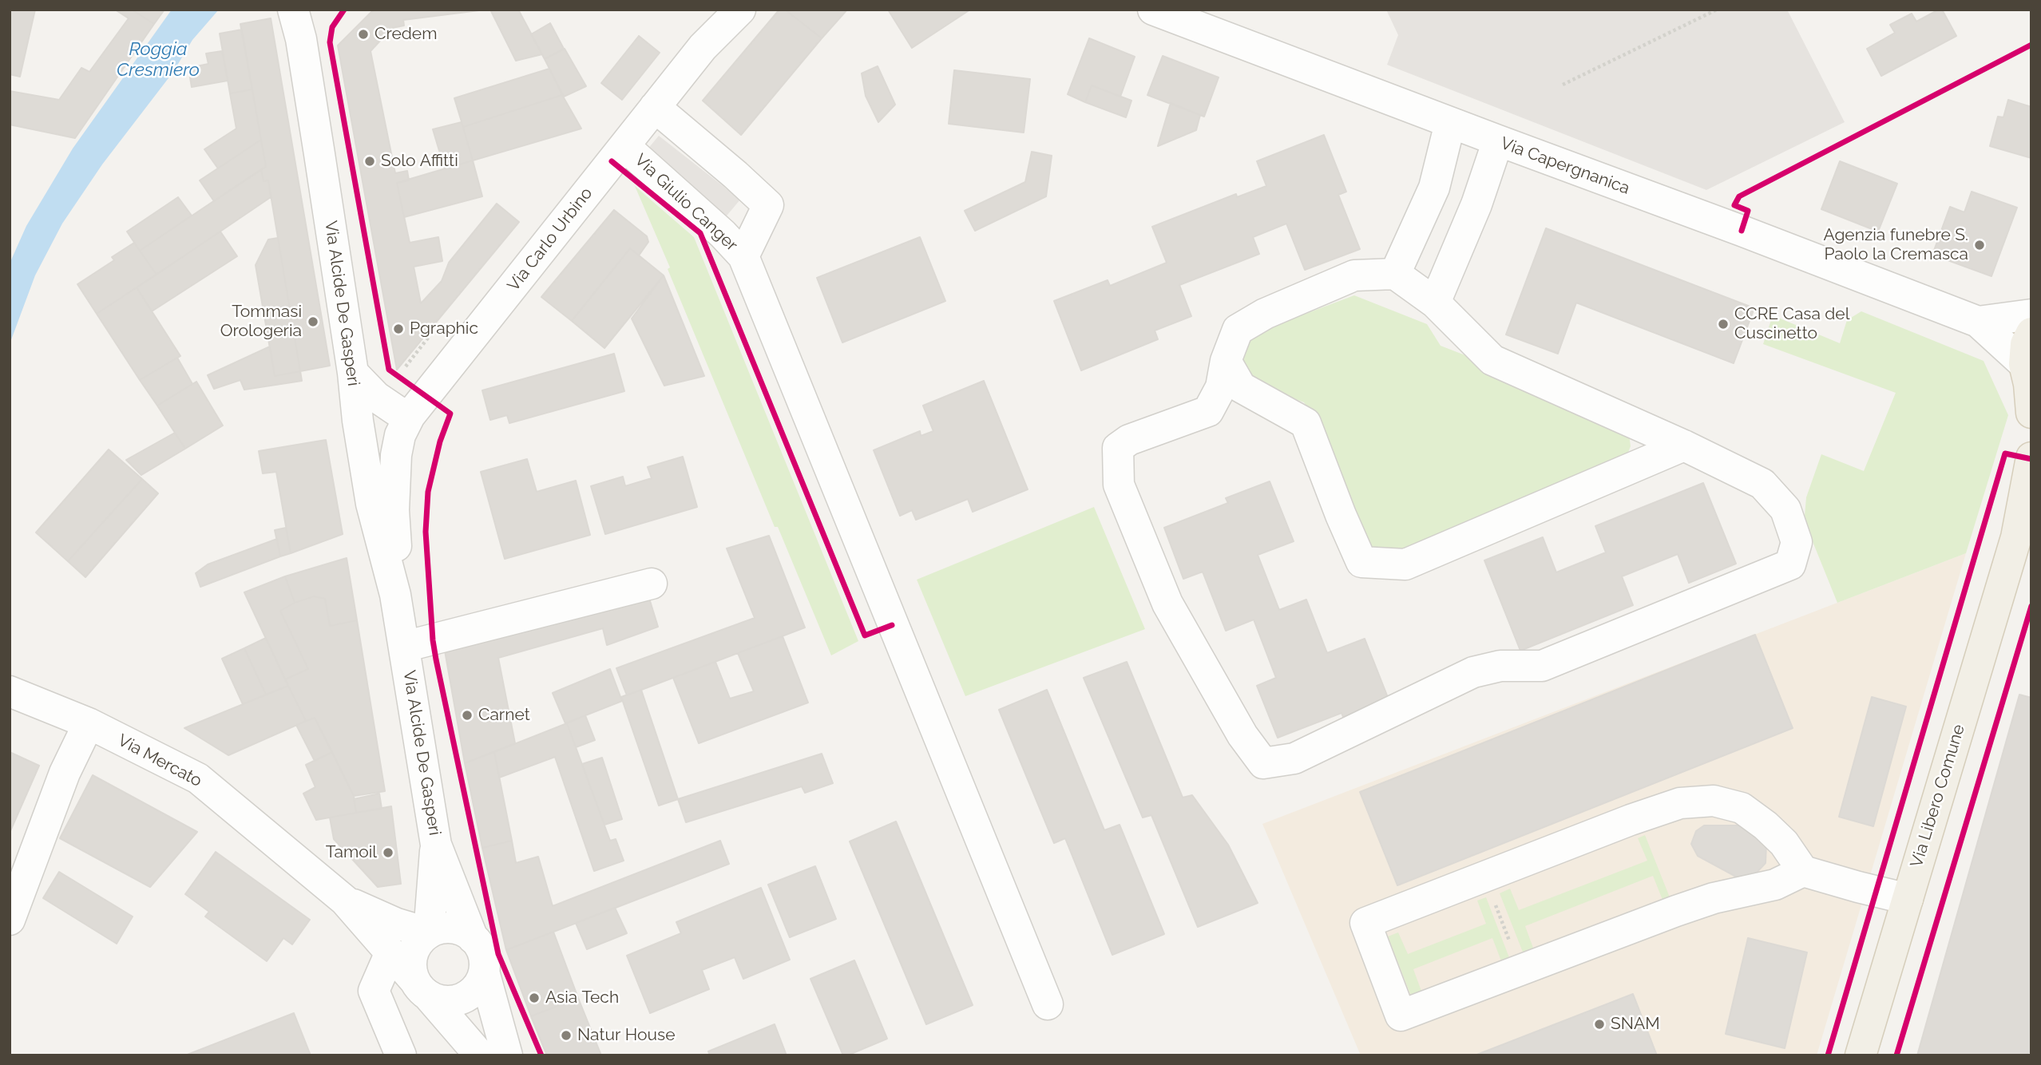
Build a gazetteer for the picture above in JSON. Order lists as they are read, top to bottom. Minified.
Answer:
{"streets":{"main road":["Via Libero Comune"],"street":["Via Capergnanica","Via Giulio Canger","Via Carlo Urbino","Via Alcide De Gasperi","Via Mercato"]},"crossings":[["Via Giulio Canger","Via Carlo Urbino"],["Via Carlo Urbino","Via Alcide De Gasperi"],["Via Alcide De Gasperi","Via Mercato"]],"water":["Roggia Cresmiero"],"places":["Credem","Solo Affitti","Agenzia funebre S. Paolo la Cremasca","Tommasi Orologeria","CCRE Casa del Cuscinetto","Pgraphic","Carnet","Tamoil","Asia Tech","SNAM","Natur House"]}
